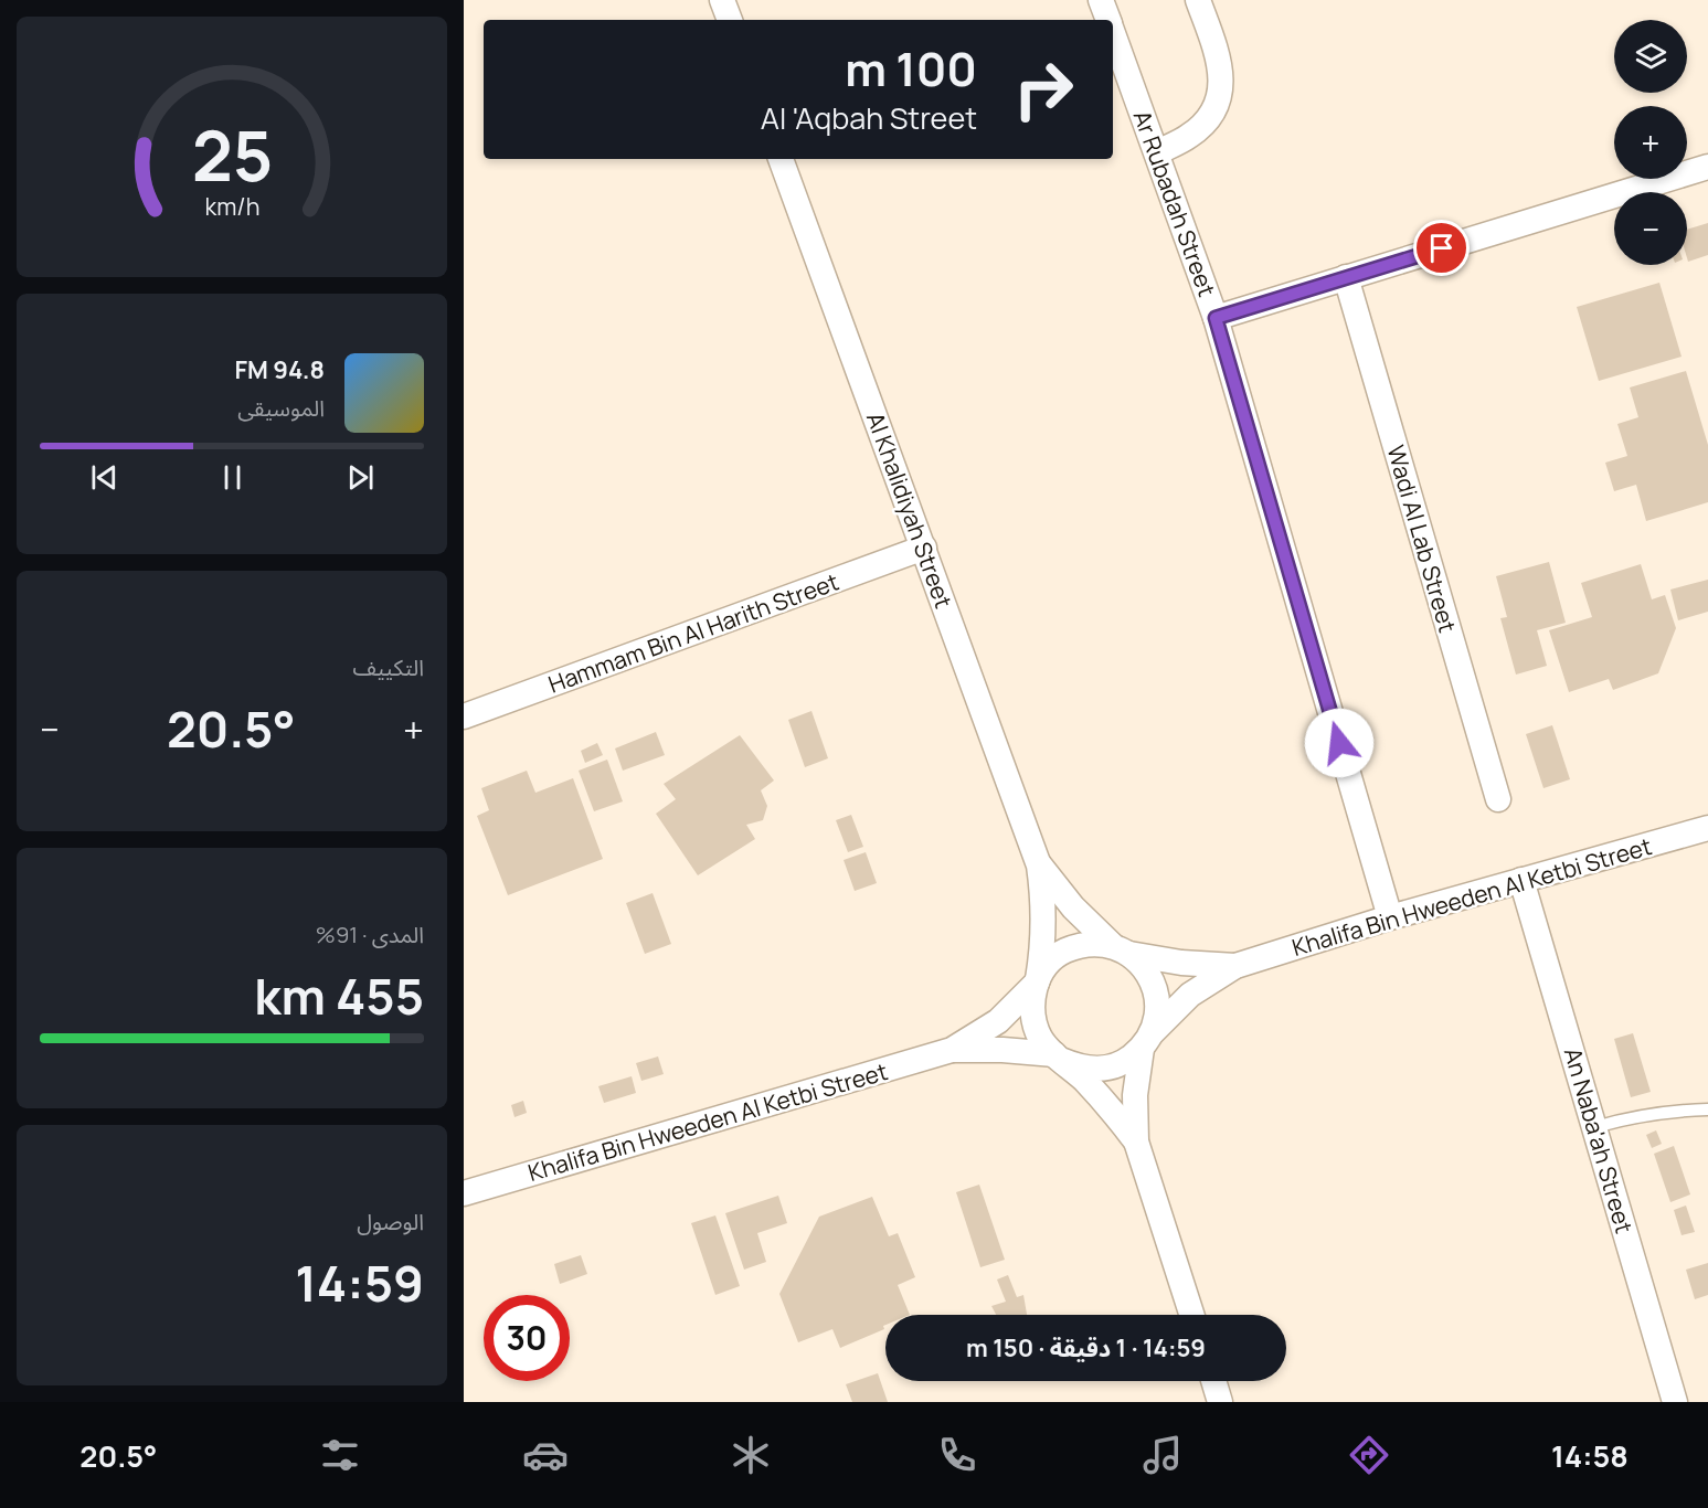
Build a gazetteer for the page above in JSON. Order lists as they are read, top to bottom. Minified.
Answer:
{"streets":{"street":["Ar Rubadah Street","Al Khalidiyah Street","Wadi Al Lab Street","Hammam Bin Al Harith Street","Khalifa Bin Hweeden Al Ketbi Street","An Naba'ah Street"]},"crossings":[["Ar Rubadah Street","Khalifa Bin Hweeden Al Ketbi Street"],["Al Khalidiyah Street","Hammam Bin Al Harith Street"],["Al Khalidiyah Street","Khalifa Bin Hweeden Al Ketbi Street"],["Khalifa Bin Hweeden Al Ketbi Street","An Naba'ah Street"]],"page":{"map_buttons":["+","−"],"turn":["100 m","Al 'Aqbah Street"],"song":["94.8 FM","الموسيقى"],"tile":["التكييف",["المدى · 91%","455 km"],["الوصول","14:59"]],"heat":["−","20.5°","+"],"limit":"30","trip":"14:59 · 1 دقيقة · 150 m","tabs":["14:58","20.5°"],"gauge":["25","km/h"]}}
